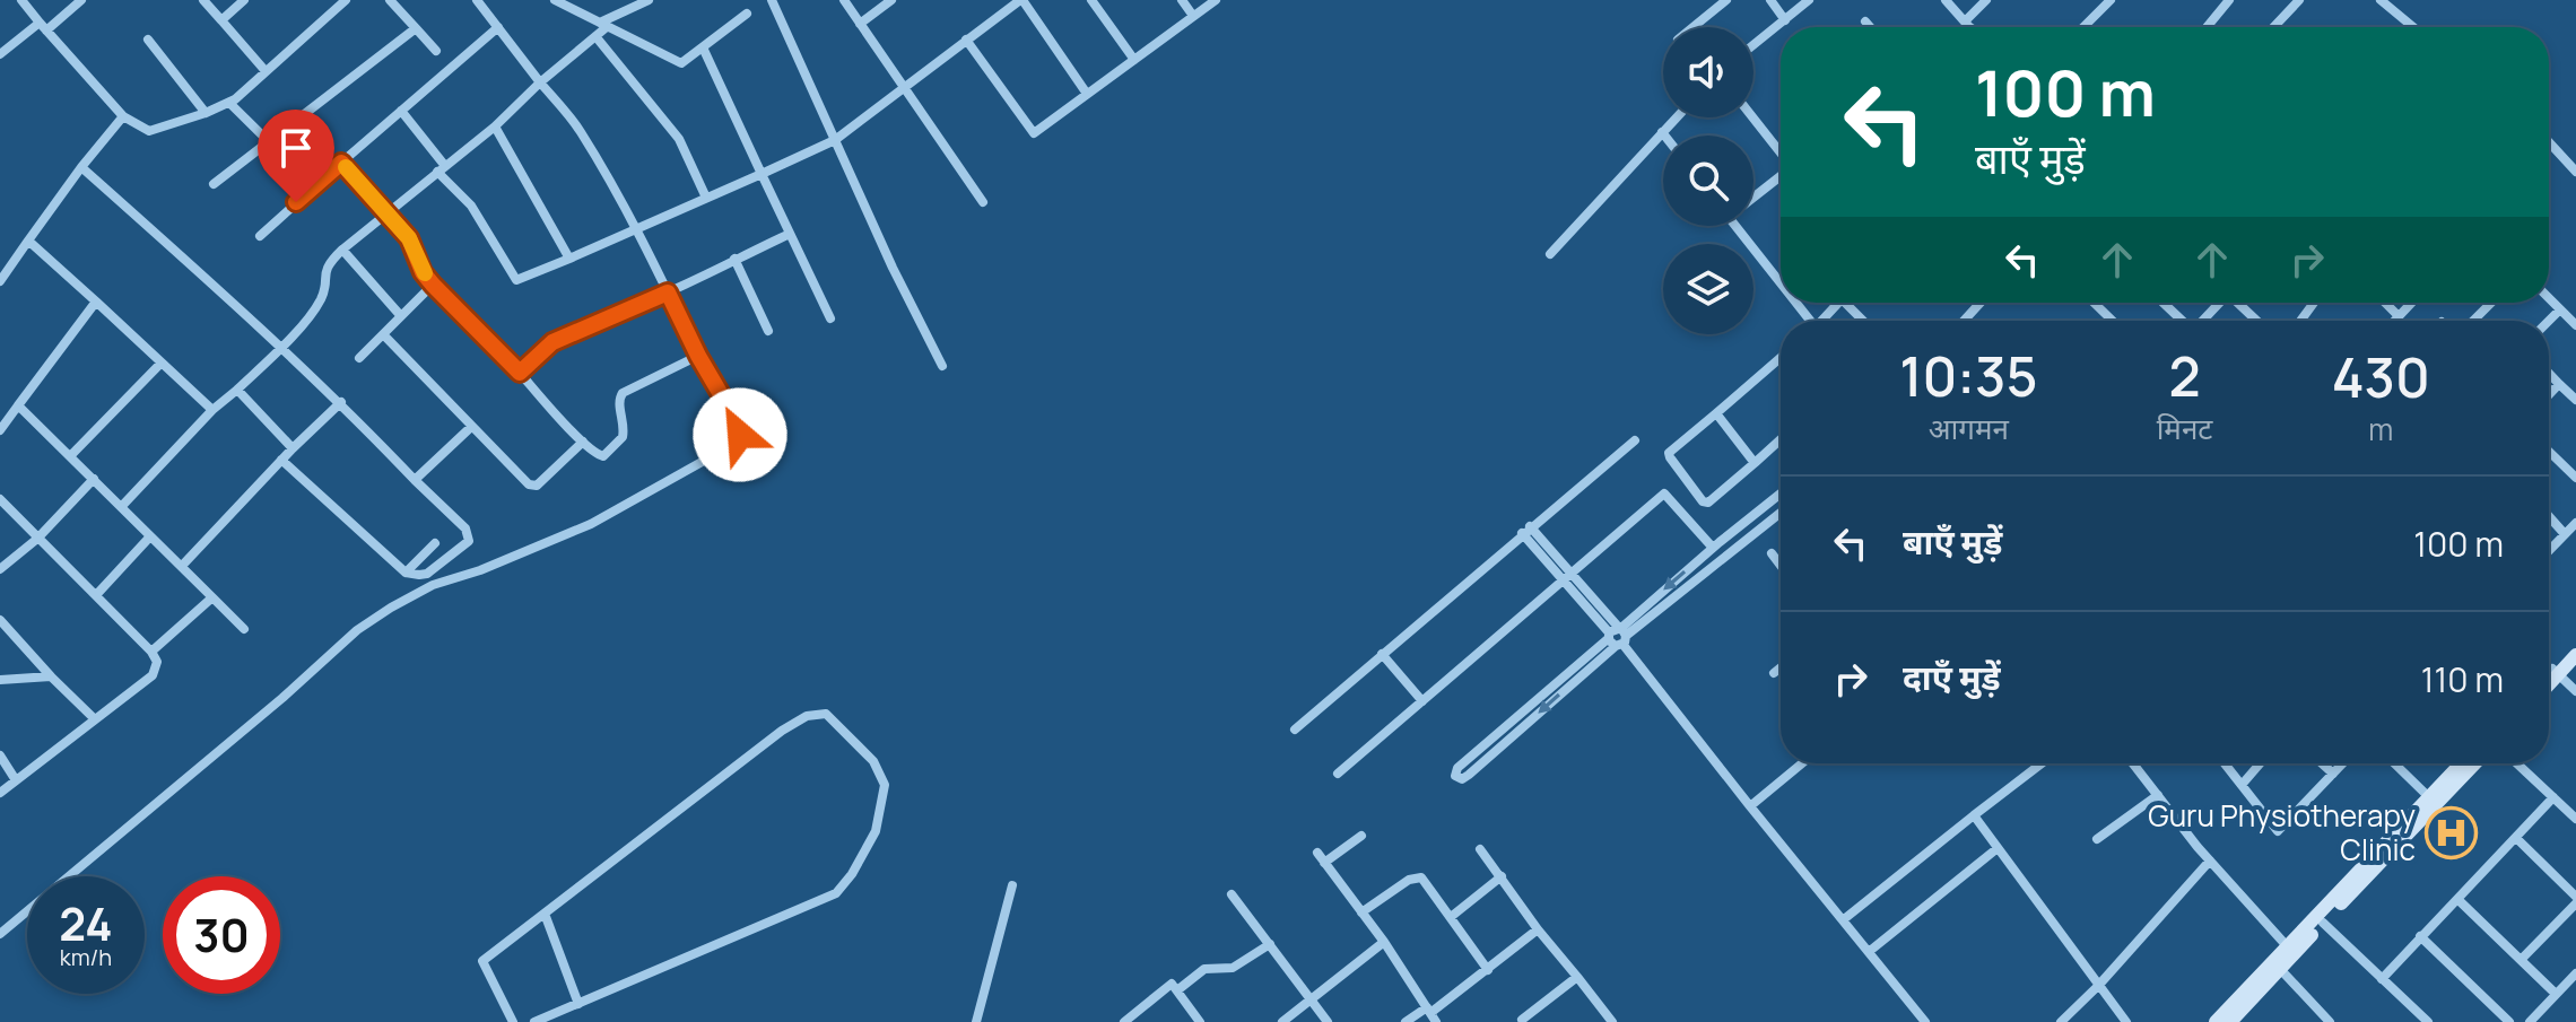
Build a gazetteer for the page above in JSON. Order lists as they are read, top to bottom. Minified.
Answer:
{"places":{"hospital":["Guru Physiotherapy Clinic"]},"page":{"turn":["100 m","बाएँ मुड़ें"],"eta":["10:35","आगमन","2","मिनट","430","m"],"list":[{"name":"बाएँ मुड़ें","value":"100 m"},{"name":"दाएँ मुड़ें","value":"110 m"}],"speed":"24 km/h","limit":"30"}}
